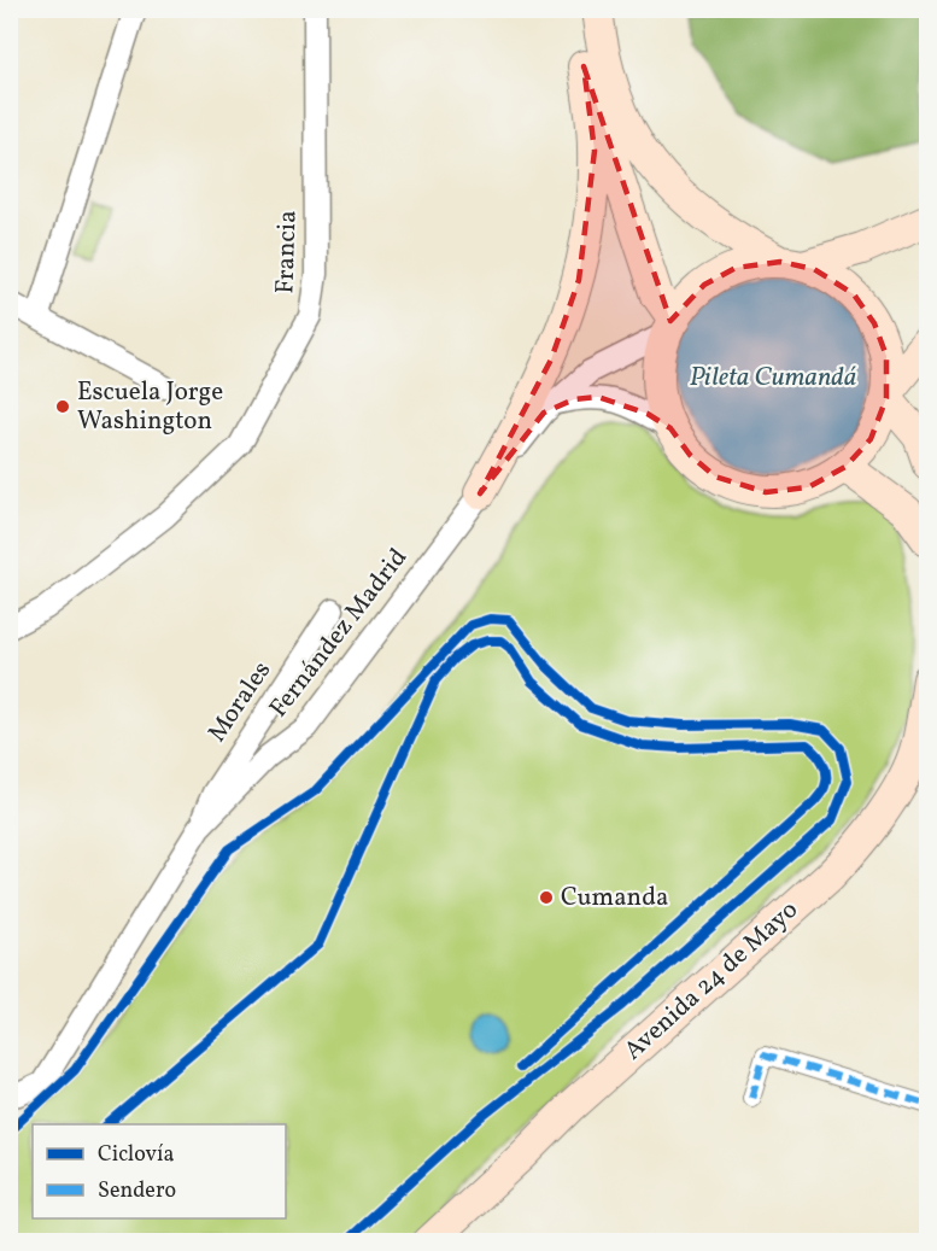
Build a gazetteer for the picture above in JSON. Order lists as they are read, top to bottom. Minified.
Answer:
{"streets":{"main road":["Avenida 24 de Mayo"],"street":["Francia","Fernández Madrid","Morales"]},"crossings":[["Fernández Madrid","Morales"]],"water":["Pileta Cumandá"],"places":["Escuela Jorge Washington","Cumanda"],"legend":["Ciclovía","Sendero"]}
